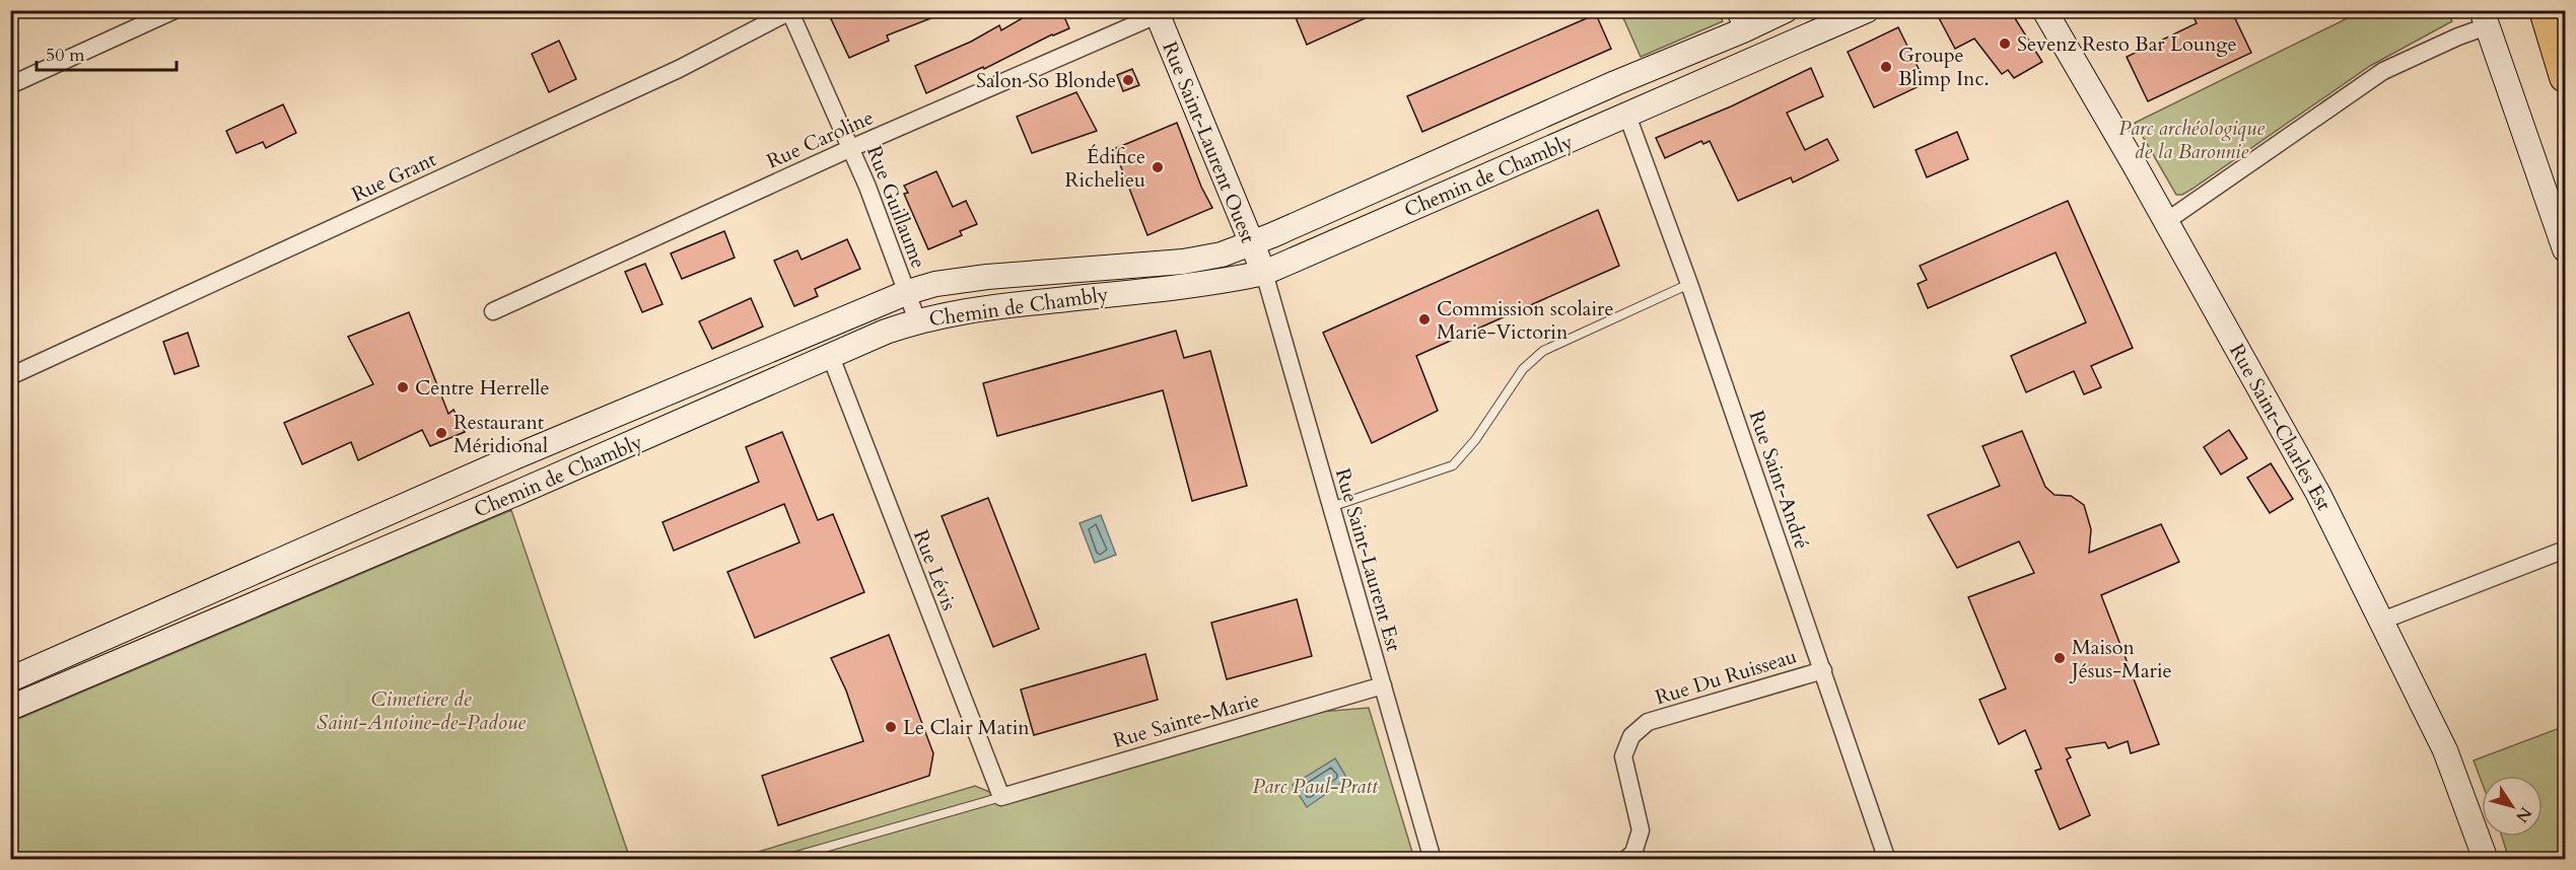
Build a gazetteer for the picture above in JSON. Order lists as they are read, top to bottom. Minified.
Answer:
{"streets":{"main road":["Rue Saint-Laurent Ouest","Chemin de Chambly","Rue Saint-Charles Est"],"street":["Rue Caroline","Rue Grant","Rue Guillaume","Rue Saint-André","Rue Saint-Laurent Est","Rue Lévis","Rue Du Ruisseau","Rue Sainte-Marie"]},"crossings":[["Rue Caroline","Rue Saint-Laurent Ouest"],["Rue Caroline","Rue Guillaume"],["Rue Saint-Laurent Ouest","Chemin de Chambly"],["Rue Saint-Laurent Ouest","Rue Saint-Laurent Est"],["Chemin de Chambly","Rue Guillaume"],["Chemin de Chambly","Rue Saint-André"],["Chemin de Chambly","Rue Saint-Laurent Est"],["Chemin de Chambly","Rue Lévis"],["Rue Grant","Rue Guillaume"],["Rue Saint-André","Rue Du Ruisseau"],["Rue Saint-Laurent Est","Rue Sainte-Marie"],["Rue Lévis","Rue Sainte-Marie"]],"parks":["Parc archéologique de la Baronnie","Cimetiere de Saint-Antoine-de-Padoue","Parc Paul-Pratt"],"places":["Sevenz Resto Bar Lounge","Groupe Blimp Inc.","Salon So Blonde","Édifice Richelieu","Commission scolaire Marie-Victorin","Centre Herrelle","Restaurant Méridional","Maison Jésus-Marie","Le Clair Matin"],"scale_bar":"50 m","north":"bottom right"}
